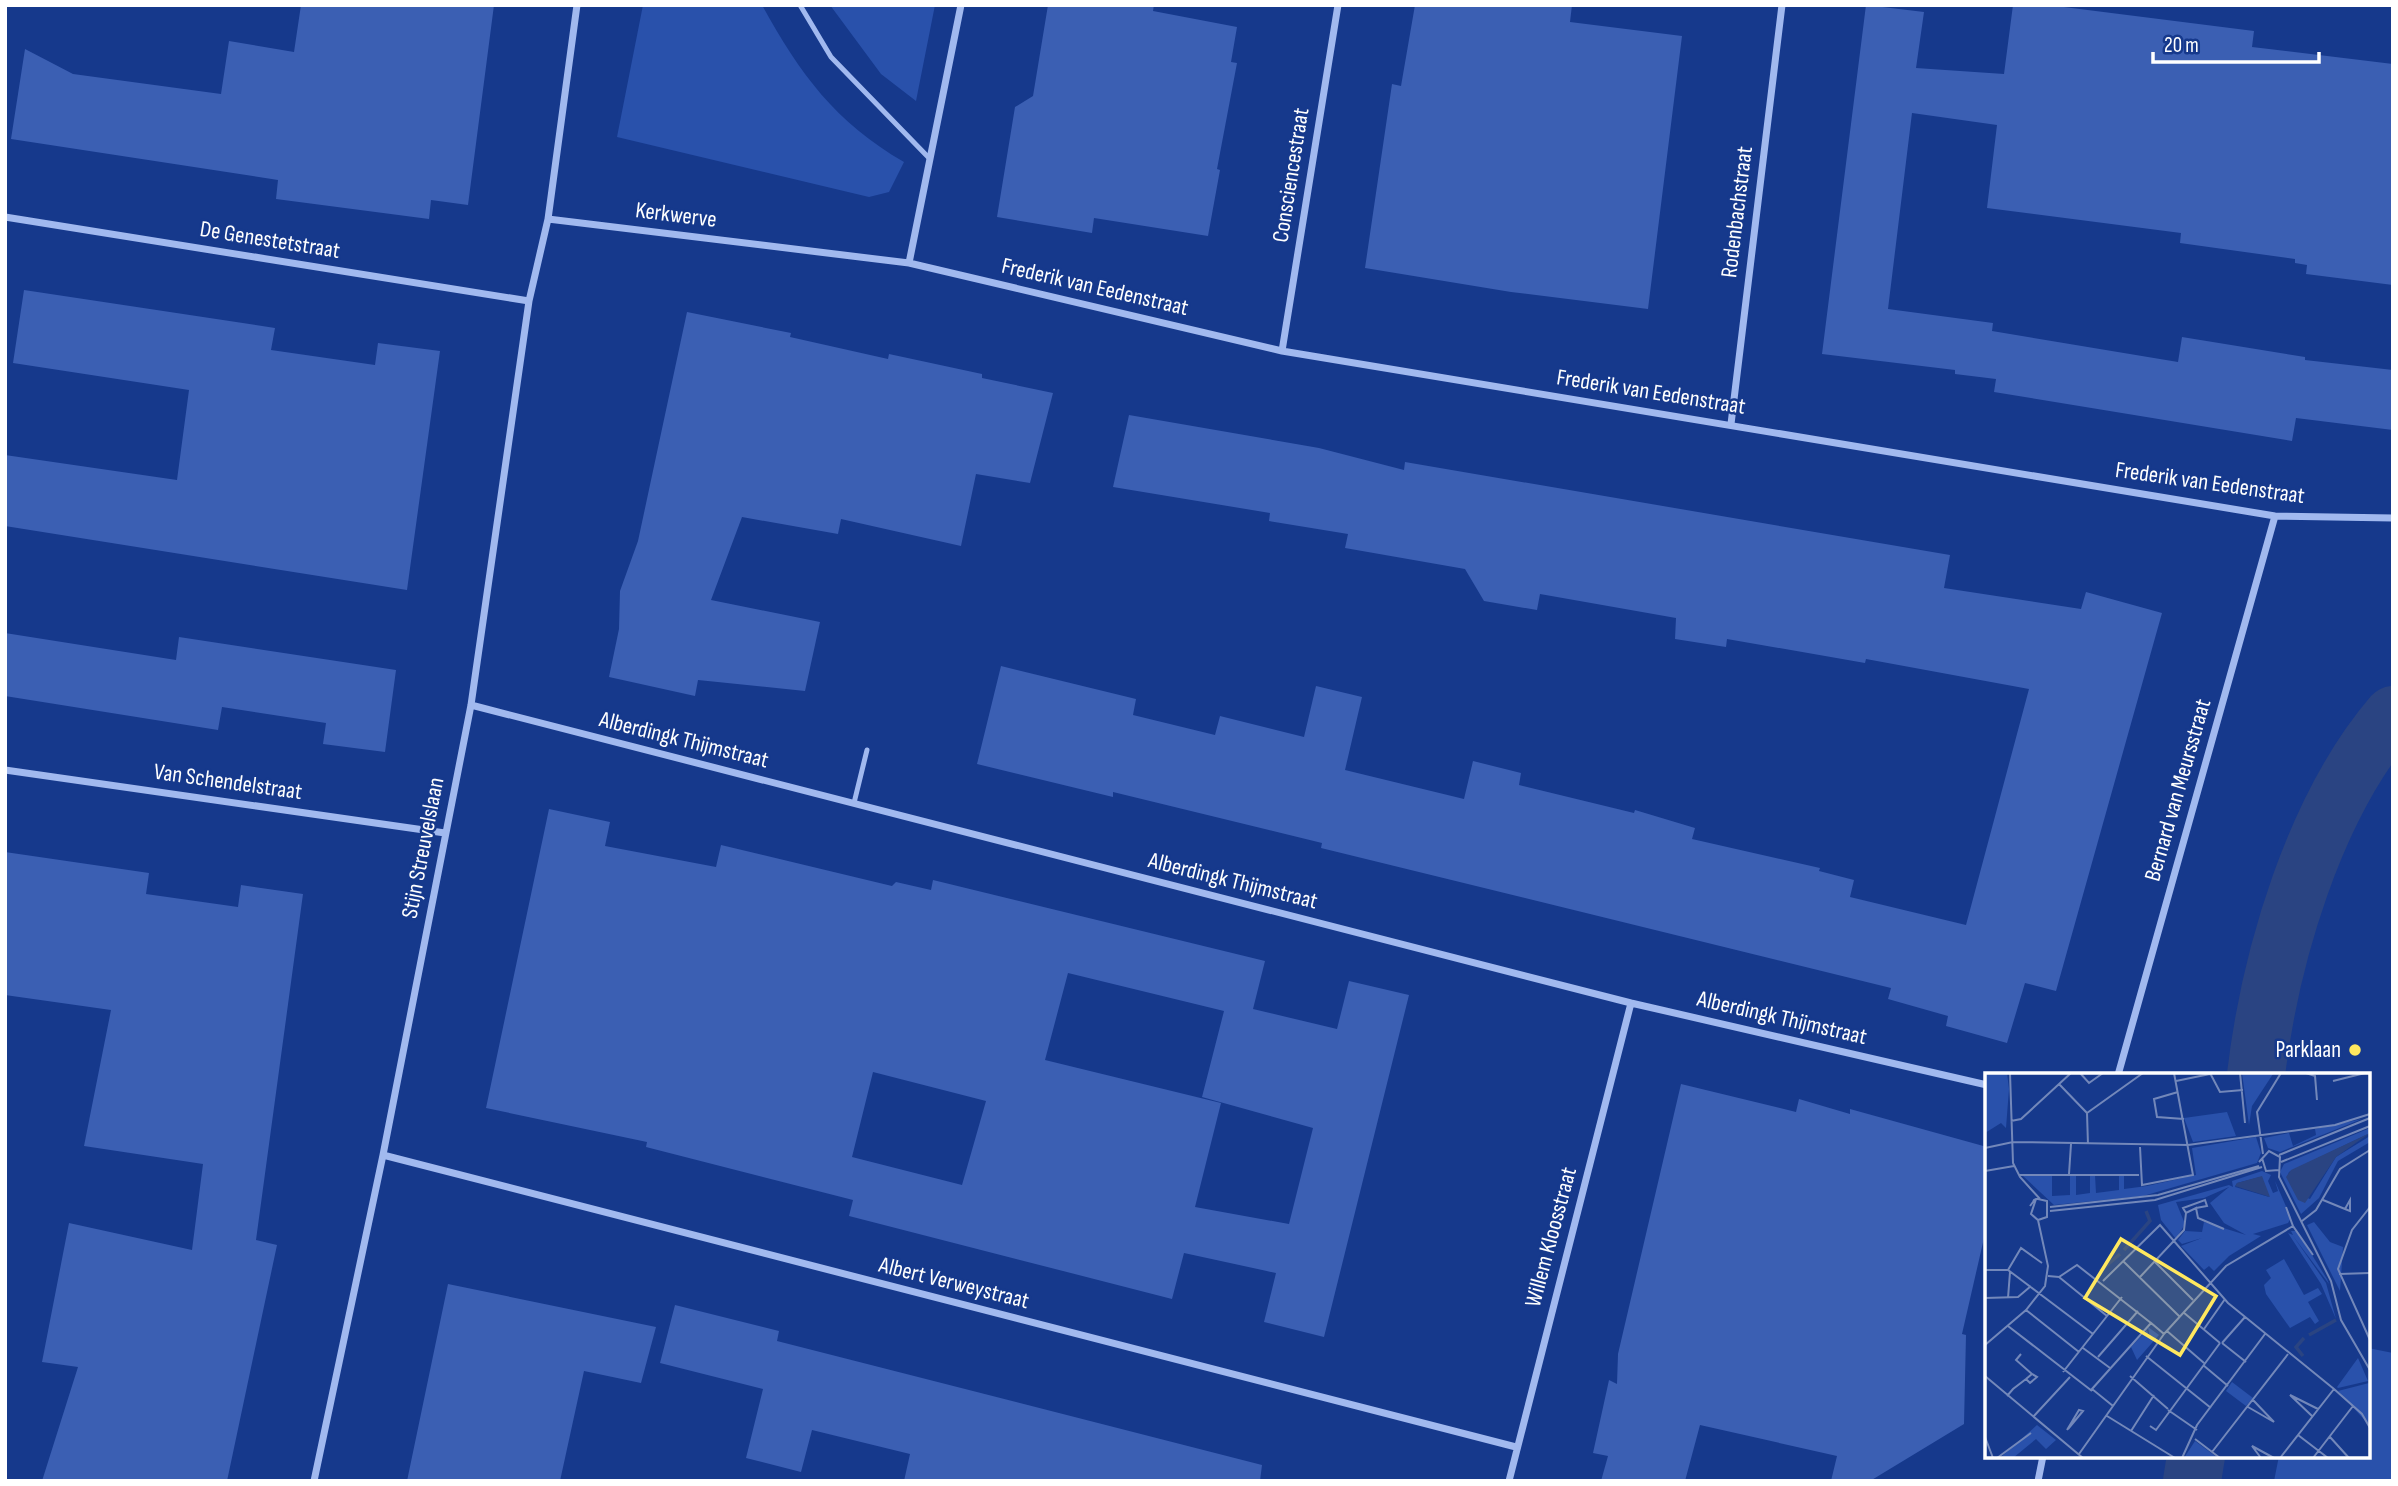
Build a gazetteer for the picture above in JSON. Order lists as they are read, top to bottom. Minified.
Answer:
{"streets":{"street":["Consciencestraat","Rodenbachstraat","Kerkwerve","De Genestetstraat","Frederik van Eedenstraat","Alberdingk Thijmstraat","Van Schendelstraat","Bernard van Meursstraat","Stijn Streuvelslaan","Willem Kloosstraat","Albert Verweystraat"]},"crossings":[["Consciencestraat","Frederik van Eedenstraat"],["Rodenbachstraat","Frederik van Eedenstraat"],["Kerkwerve","Frederik van Eedenstraat"],["Kerkwerve","Stijn Streuvelslaan"],["De Genestetstraat","Stijn Streuvelslaan"],["Frederik van Eedenstraat","Bernard van Meursstraat"],["Alberdingk Thijmstraat","Stijn Streuvelslaan"],["Alberdingk Thijmstraat","Willem Kloosstraat"],["Van Schendelstraat","Stijn Streuvelslaan"],["Stijn Streuvelslaan","Albert Verweystraat"],["Willem Kloosstraat","Albert Verweystraat"]],"places":["Parklaan"],"scale_bar":"20 m"}
